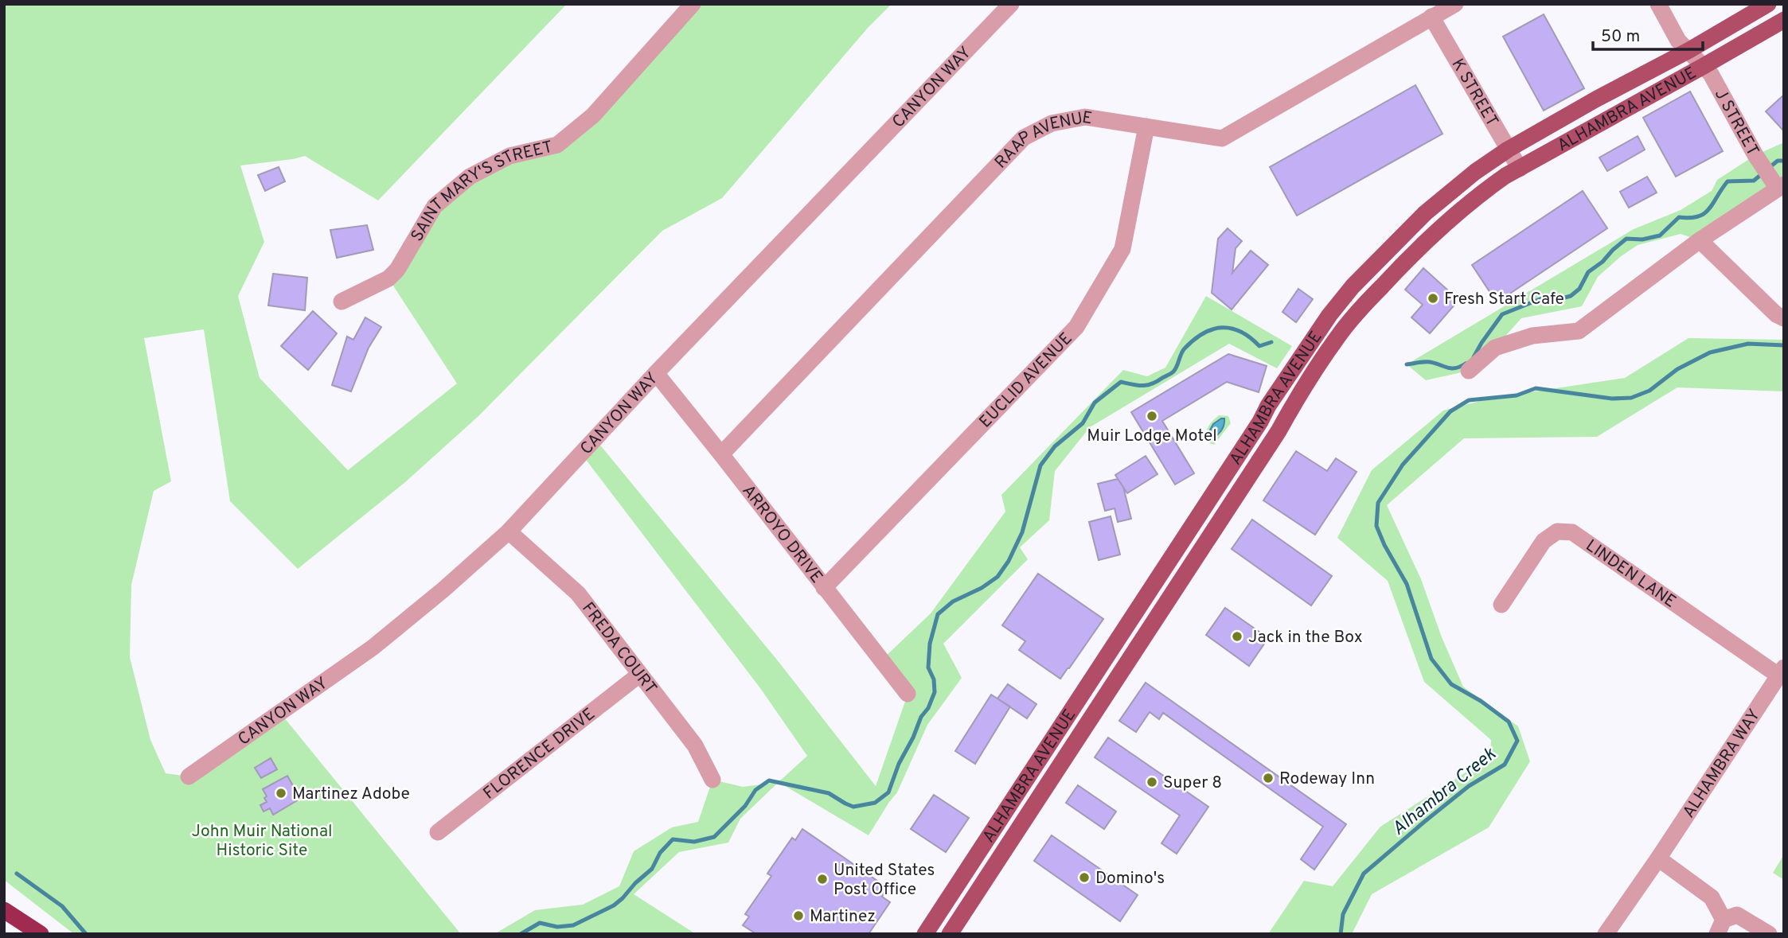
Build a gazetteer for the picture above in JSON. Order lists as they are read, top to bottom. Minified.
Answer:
{"streets":{"main road":["ALHAMBRA AVENUE"],"street":["CANYON WAY","K STREET","J STREET","RAAP AVENUE","SAINT MARY'S STREET","EUCLID AVENUE","ARROYO DRIVE","LINDEN LANE","FREDA COURT","FLORENCE DRIVE","ALHAMBRA WAY"]},"crossings":[["CANYON WAY","ARROYO DRIVE"],["CANYON WAY","FREDA COURT"],["K STREET","ALHAMBRA AVENUE"],["K STREET","RAAP AVENUE"],["ALHAMBRA AVENUE","J STREET"],["RAAP AVENUE","EUCLID AVENUE"],["RAAP AVENUE","ARROYO DRIVE"],["EUCLID AVENUE","ARROYO DRIVE"],["LINDEN LANE","ALHAMBRA WAY"],["FREDA COURT","FLORENCE DRIVE"]],"water":["Alhambra Creek"],"parks":["John Muir National Historic Site"],"places":["Fresh Start Cafe","Muir Lodge Motel","Jack in the Box","Rodeway Inn","Super 8","Martinez Adobe","Domino's","United States Post Office","Martinez"],"scale_bar":"50 m"}
